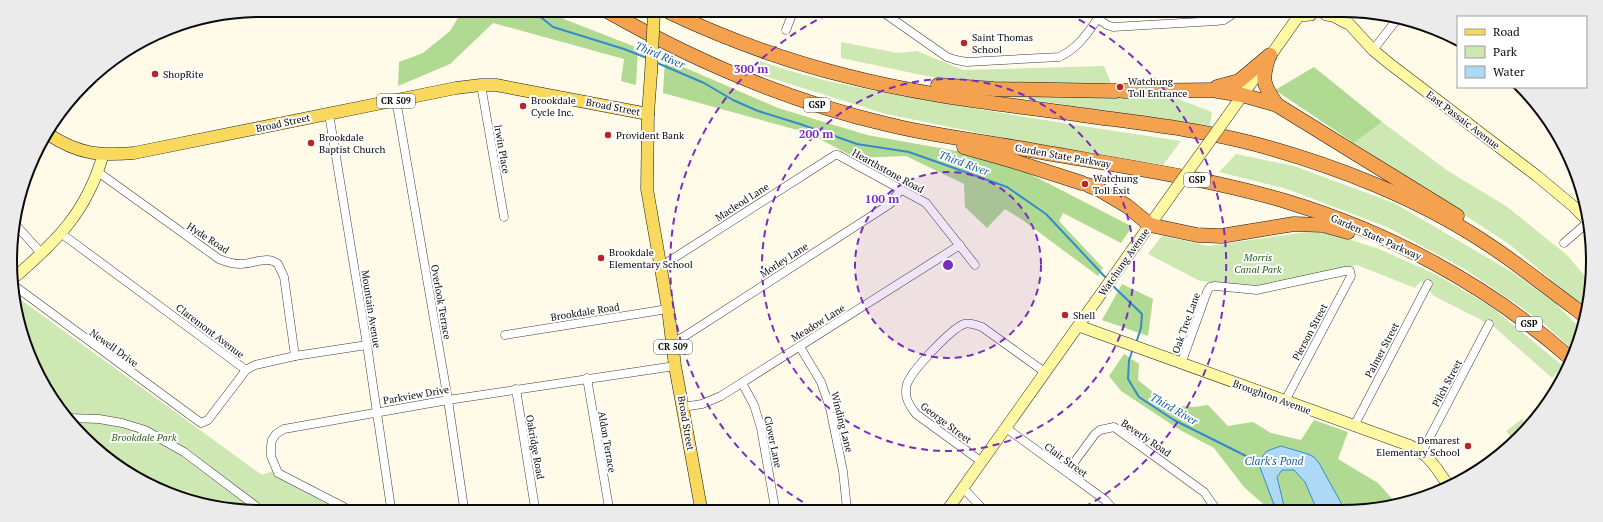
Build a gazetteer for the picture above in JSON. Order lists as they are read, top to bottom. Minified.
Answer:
{"streets":{"highway":["GSP","Garden State Parkway"],"main road":["CR 509","Broad Street","East Passaic Avenue","Watchung Avenue","Broughton Avenue"],"street":["Irwin Place","Hearthstone Road","Macleod Lane","Hyde Road","Morley Lane","Overlook Terrace","Mountain Avenue","Brookdale Road","Meadow Lane","Oak Tree Lane","Claremont Avenue","Pierson Street","Newell Drive","Palmer Street","Pilch Street","Parkview Drive","Winding Lane","George Street","Beverly Road","Aldon Terrace","Clover Lane","Oakridge Road","Clair Street"]},"crossings":[["Broad Street","Irwin Place"],["Broad Street","Macleod Lane"],["Broad Street","Morley Lane"],["Broad Street","Overlook Terrace"],["Broad Street","Mountain Avenue"],["Broad Street","Brookdale Road"],["Broad Street","Meadow Lane"],["Broad Street","Parkview Drive"],["Hearthstone Road","Macleod Lane"],["Hearthstone Road","Morley Lane"],["Hearthstone Road","Meadow Lane"],["Hyde Road","Claremont Avenue"],["Watchung Avenue","Broughton Avenue"],["Watchung Avenue","George Street"],["Watchung Avenue","Clair Street"],["Overlook Terrace","Parkview Drive"],["Mountain Avenue","Claremont Avenue"],["Mountain Avenue","Parkview Drive"],["Meadow Lane","Winding Lane"],["Meadow Lane","Clover Lane"],["Oak Tree Lane","Pierson Street"],["Oak Tree Lane","Broughton Avenue"],["Claremont Avenue","Newell Drive"],["Pierson Street","Broughton Avenue"],["Palmer Street","Broughton Avenue"],["Pilch Street","Broughton Avenue"],["Parkview Drive","Aldon Terrace"],["Parkview Drive","Oakridge Road"],["Beverly Road","Clair Street"]],"water":["Third River","Clark's Pond"],"parks":["Morris Canal Park","Brookdale Park"],"places":["Saint Thomas School","ShopRite","Watchung Toll Entrance","Brookdale Cycle Inc.","Provident Bank","Brookdale Baptist Church","Watchung Toll Exit","Brookdale Elementary School","Shell","Demarest Elementary School"],"legend":["Road","Park","Water"],"rings":["300 m","200 m","100 m"]}
